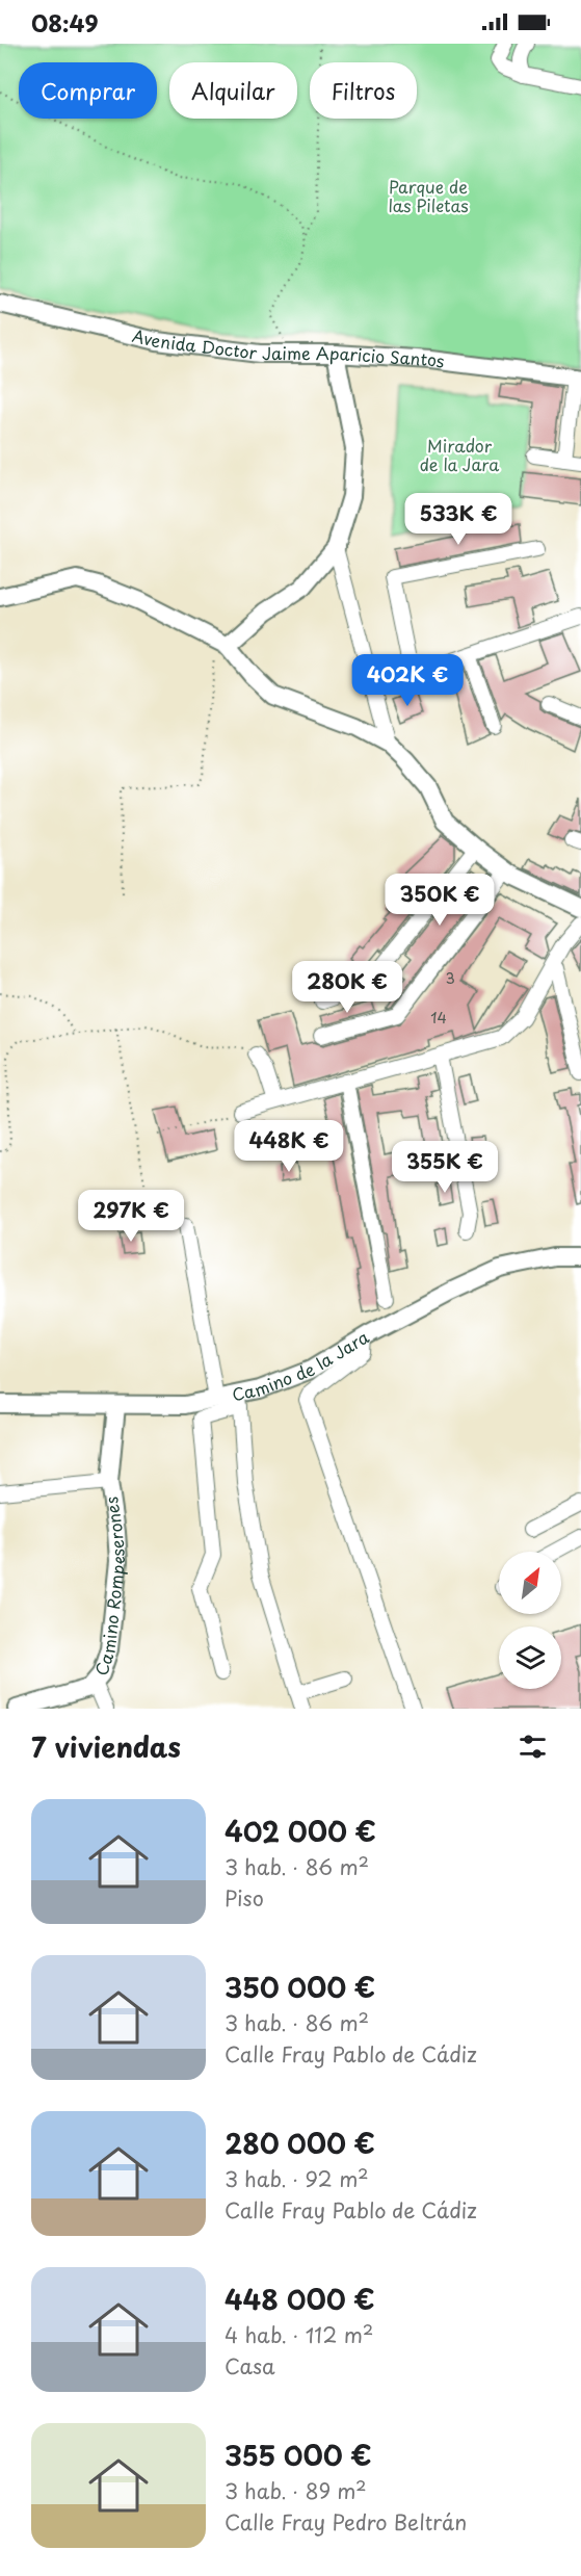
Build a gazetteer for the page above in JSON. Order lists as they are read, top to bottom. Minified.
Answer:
{"streets":{"street":["Avenida Doctor Jaime Aparicio Santos","Camino de la Jara","Camino Rompeserones"]},"crossings":[["Camino de la Jara","Camino Rompeserones"]],"parks":["Parque de las Piletas","Mirador de la Jara"],"house_numbers":["3","14"],"north":"top right","page":{"status":"08:49","chip":["Comprar","Alquilar","Filtros"],"price":["533K €","402K €","350K €","280K €","448K €","355K €","297K €"],"heading":"7 viviendas","list":[{"name":"402 000 €","note":"3 hab. · 86 m² · Piso"},{"name":"350 000 €","note":"3 hab. · 86 m² · Calle Fray Pablo de Cádiz"},{"name":"280 000 €","note":"3 hab. · 92 m² · Calle Fray Pablo de Cádiz"},{"name":"448 000 €","note":"4 hab. · 112 m² · Casa"},{"name":"355 000 €","note":"3 hab. · 89 m² · Calle Fray Pedro Beltrán"}]}}
